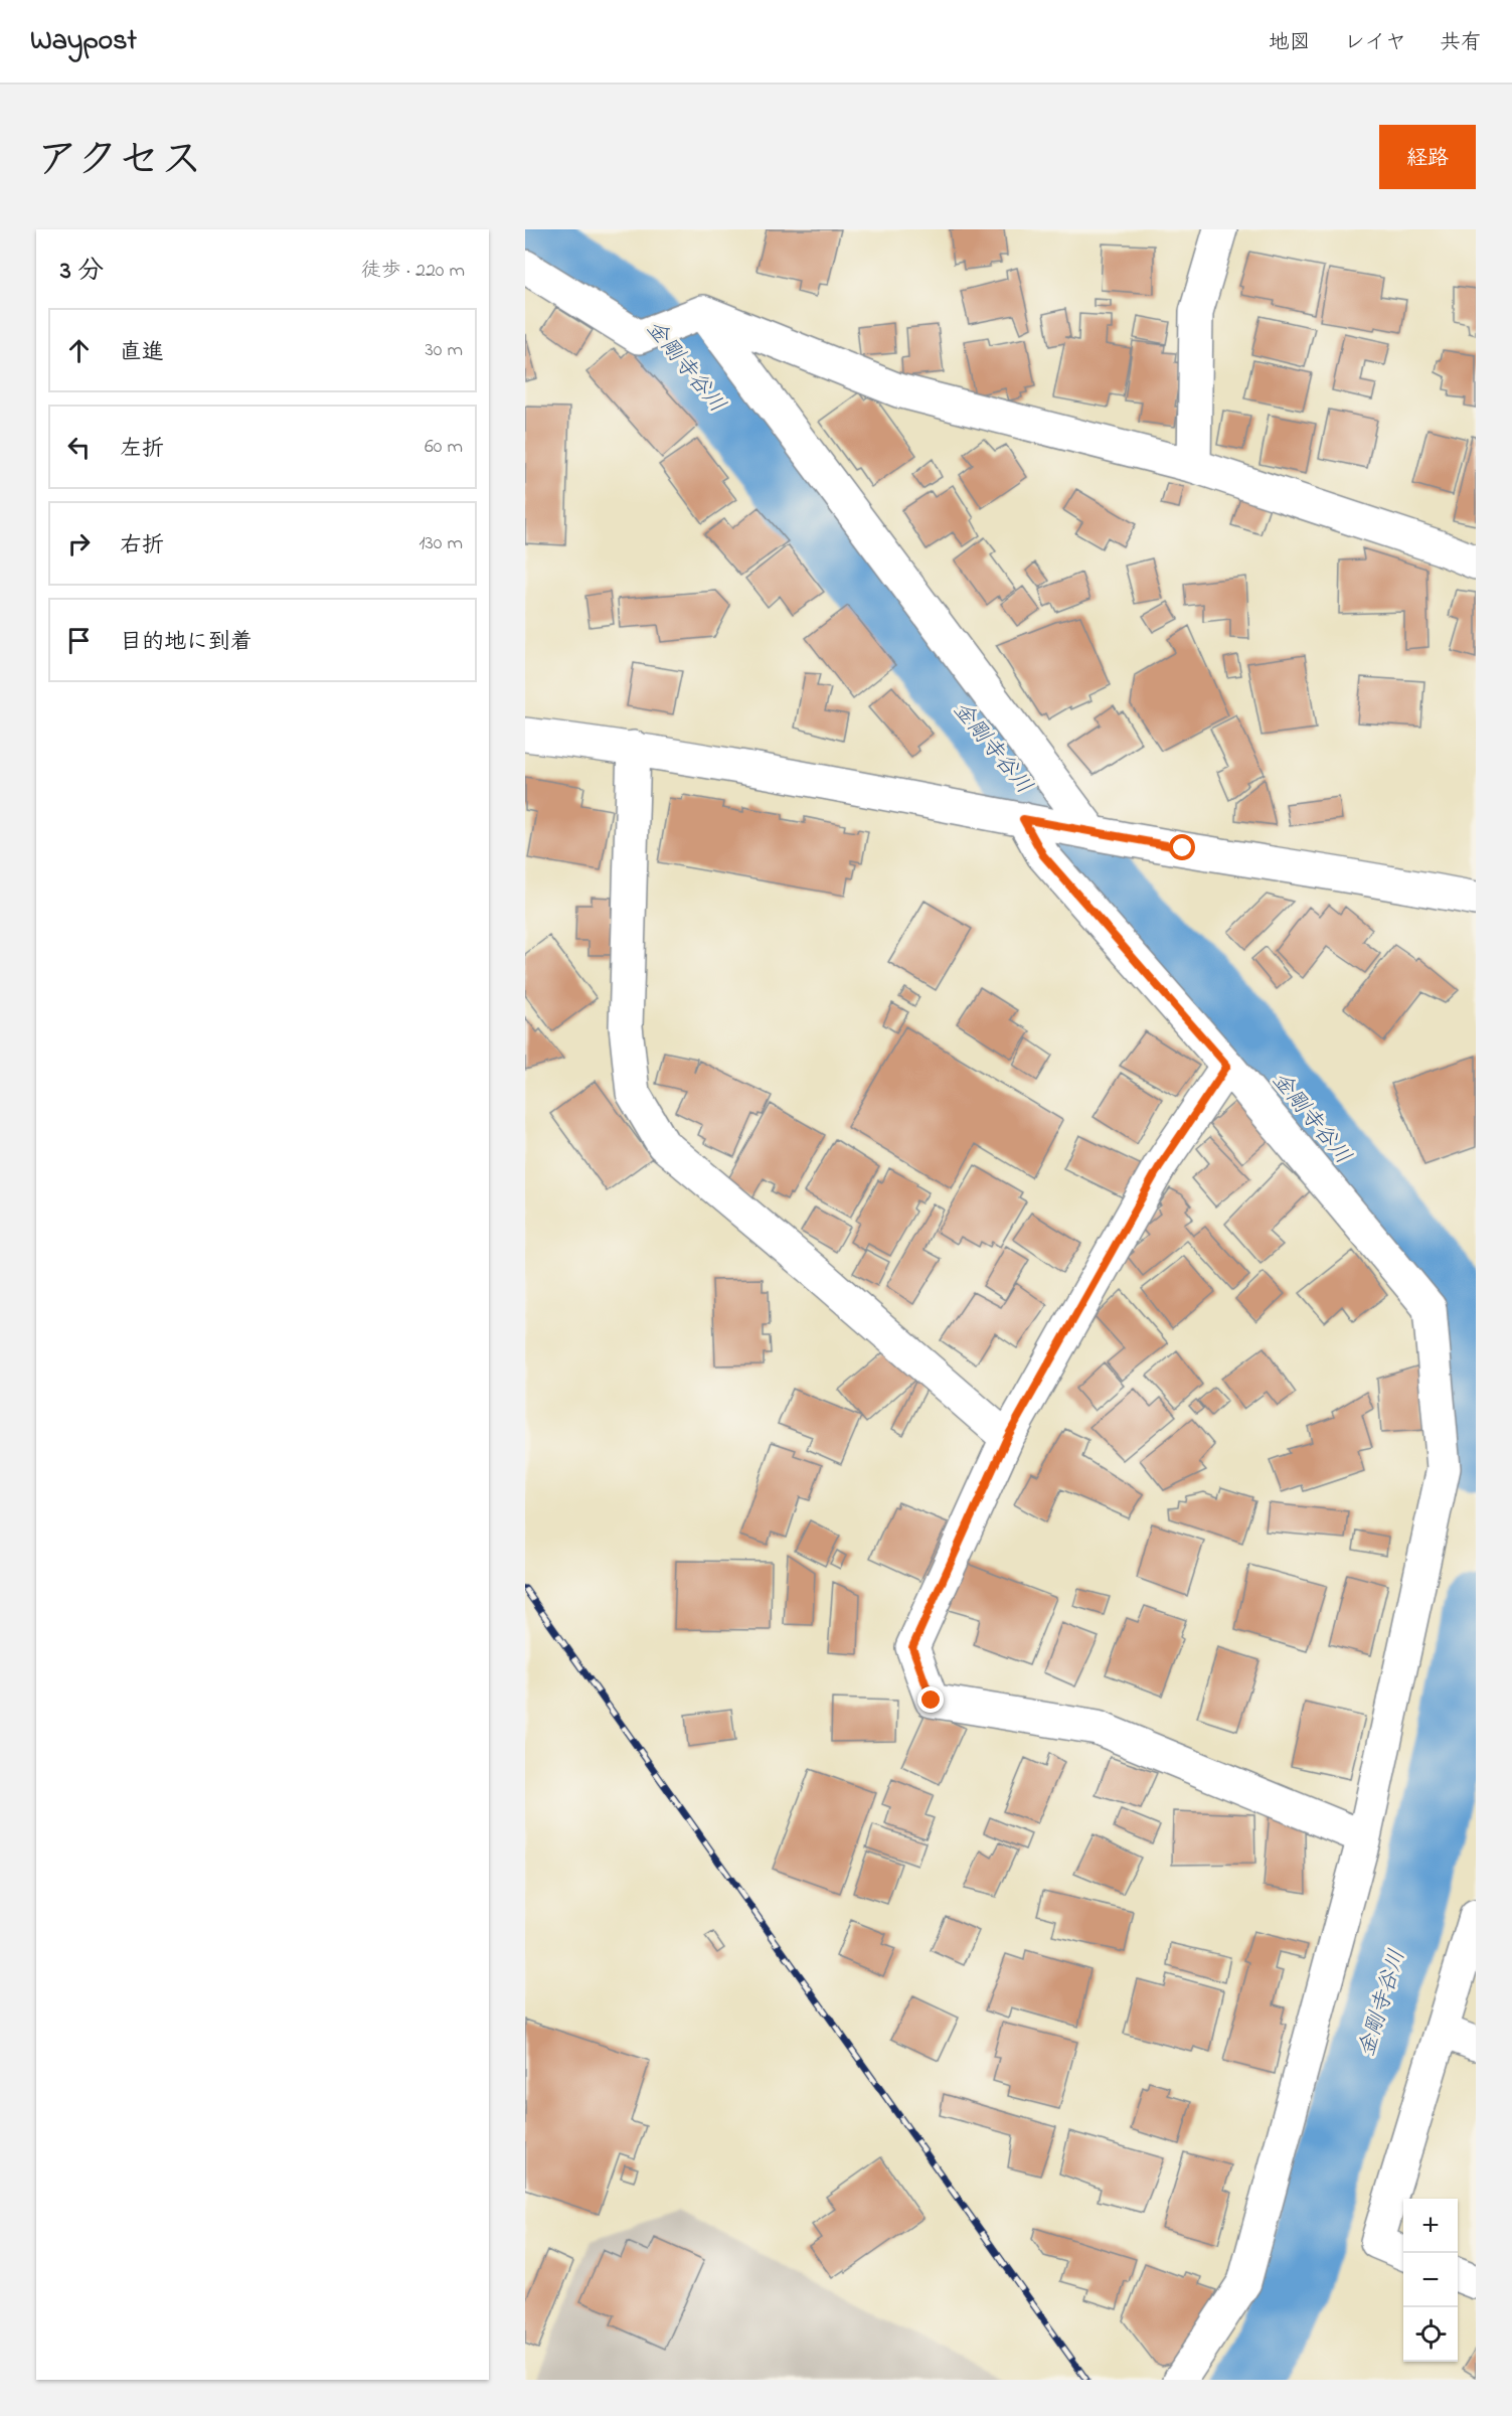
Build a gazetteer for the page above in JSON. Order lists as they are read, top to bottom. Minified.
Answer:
{"water":["金剛寺谷川"],"page":{"header":"Waypost","nav":["地図","レイヤ","共有"],"title":"アクセス","buttons":"経路","heading":["3 分","徒歩 · 220 m"],"list":[["直進","30 m"],["左折","60 m"],["右折","130 m"],"目的地に到着"],"map_buttons":["+","−"]}}
